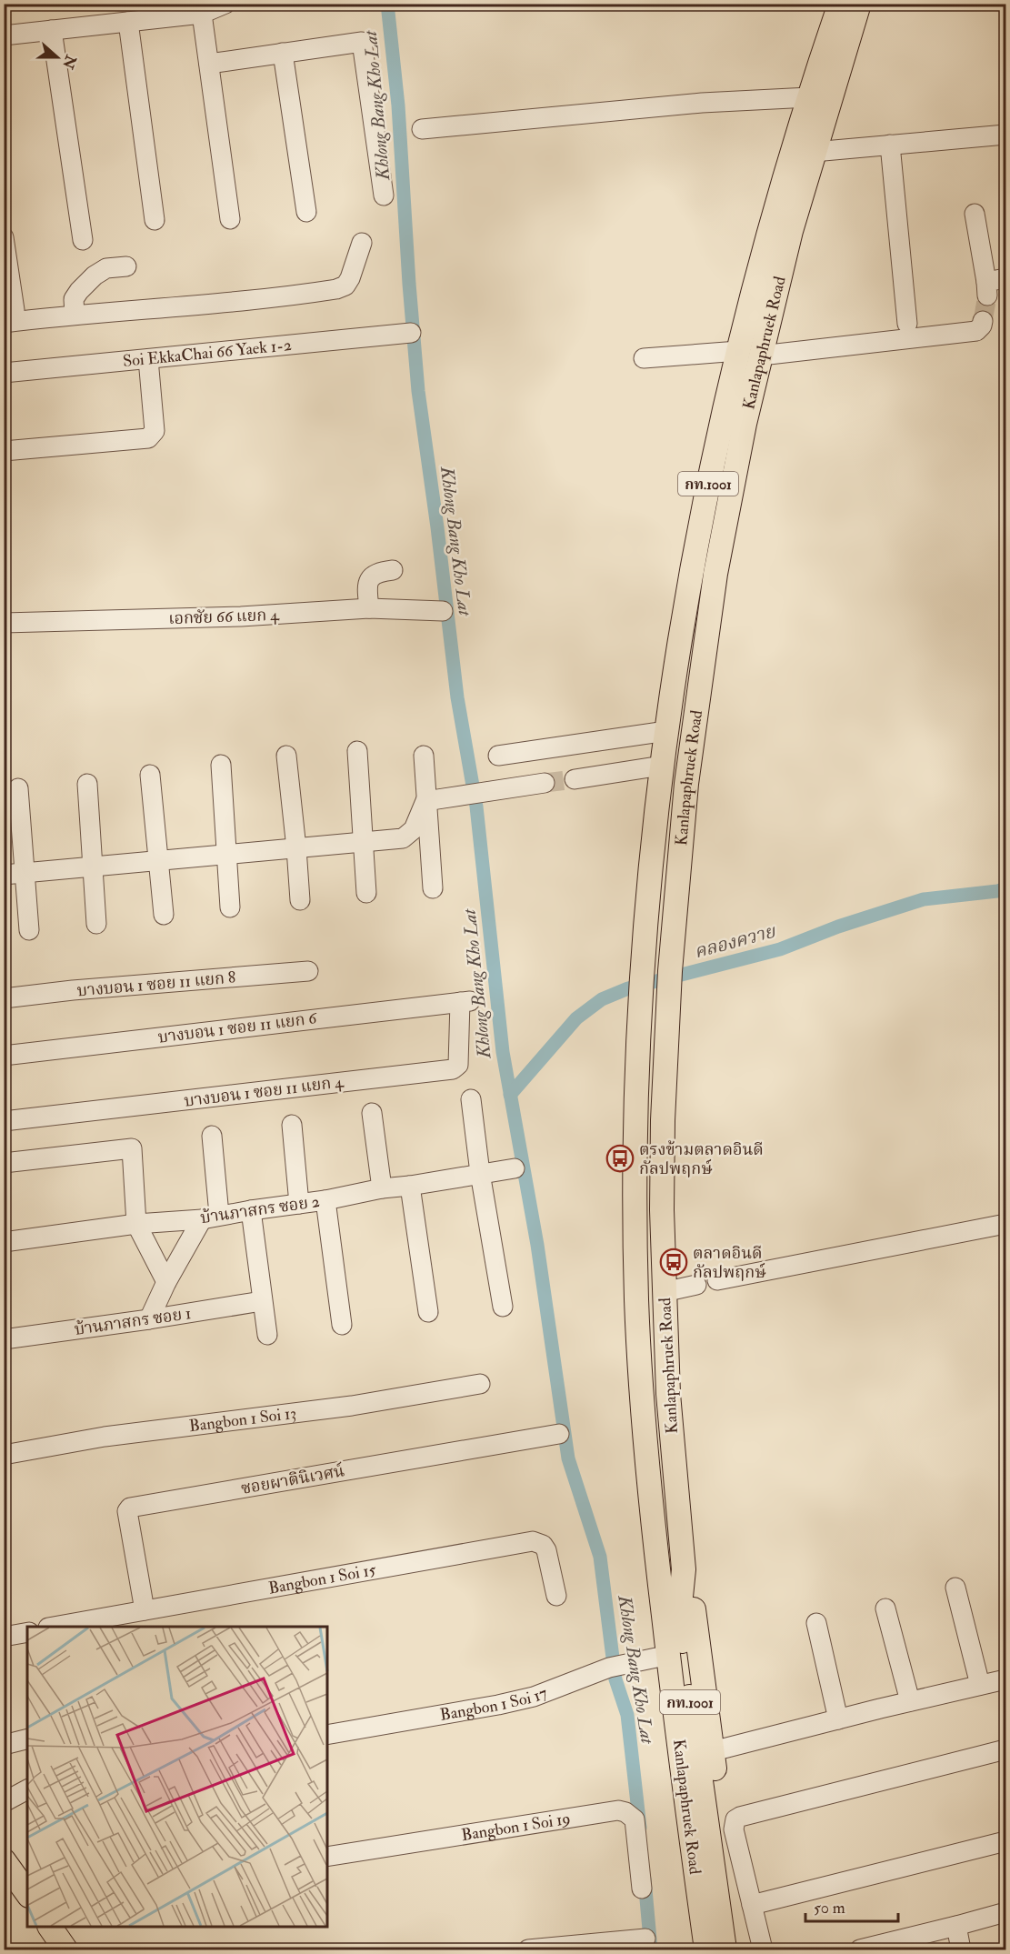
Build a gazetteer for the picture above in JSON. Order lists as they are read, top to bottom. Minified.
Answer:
{"streets":{"main road":["Kanlapaphruek Road","กท.1001"],"street":["Soi EkkaChai 66 Yaek 1-2","เอกชัย 66 แยก 4","บางบอน 1 ซอย 11 แยก 8","บางบอน 1 ซอย 11 แยก 6","บางบอน 1 ซอย 11 แยก 4","บ้านภาสกร ซอย 2","บ้านภาสกร ซอย 1","Bangbon 1 Soi 13","ซอยผาตินิเวศน์","Bangbon 1 Soi 15","Bangbon 1 Soi 17","Bangbon 1 Soi 19"]},"crossings":[["Kanlapaphruek Road","Bangbon 1 Soi 17"],["บางบอน 1 ซอย 11 แยก 6","บางบอน 1 ซอย 11 แยก 4"],["ซอยผาตินิเวศน์","Bangbon 1 Soi 15"]],"water":["Khlong Bang Kho Lat","คลองควาย"],"places":{"bus stop":["ตรงข้ามตลาดอินดี กัลปพฤกษ์","ตลาดอินดี กัลปพฤกษ์"]},"scale_bar":"50 m","north":"right"}
